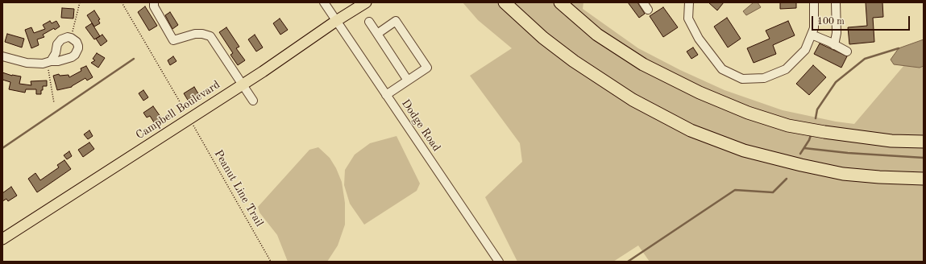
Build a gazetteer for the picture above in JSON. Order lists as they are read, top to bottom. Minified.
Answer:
{"streets":{"main road":["Campbell Boulevard"],"street":["Dodge Road"],"path":["Peanut Line Trail"]},"crossings":[["Campbell Boulevard","Dodge Road"]],"scale_bar":"100 m"}
